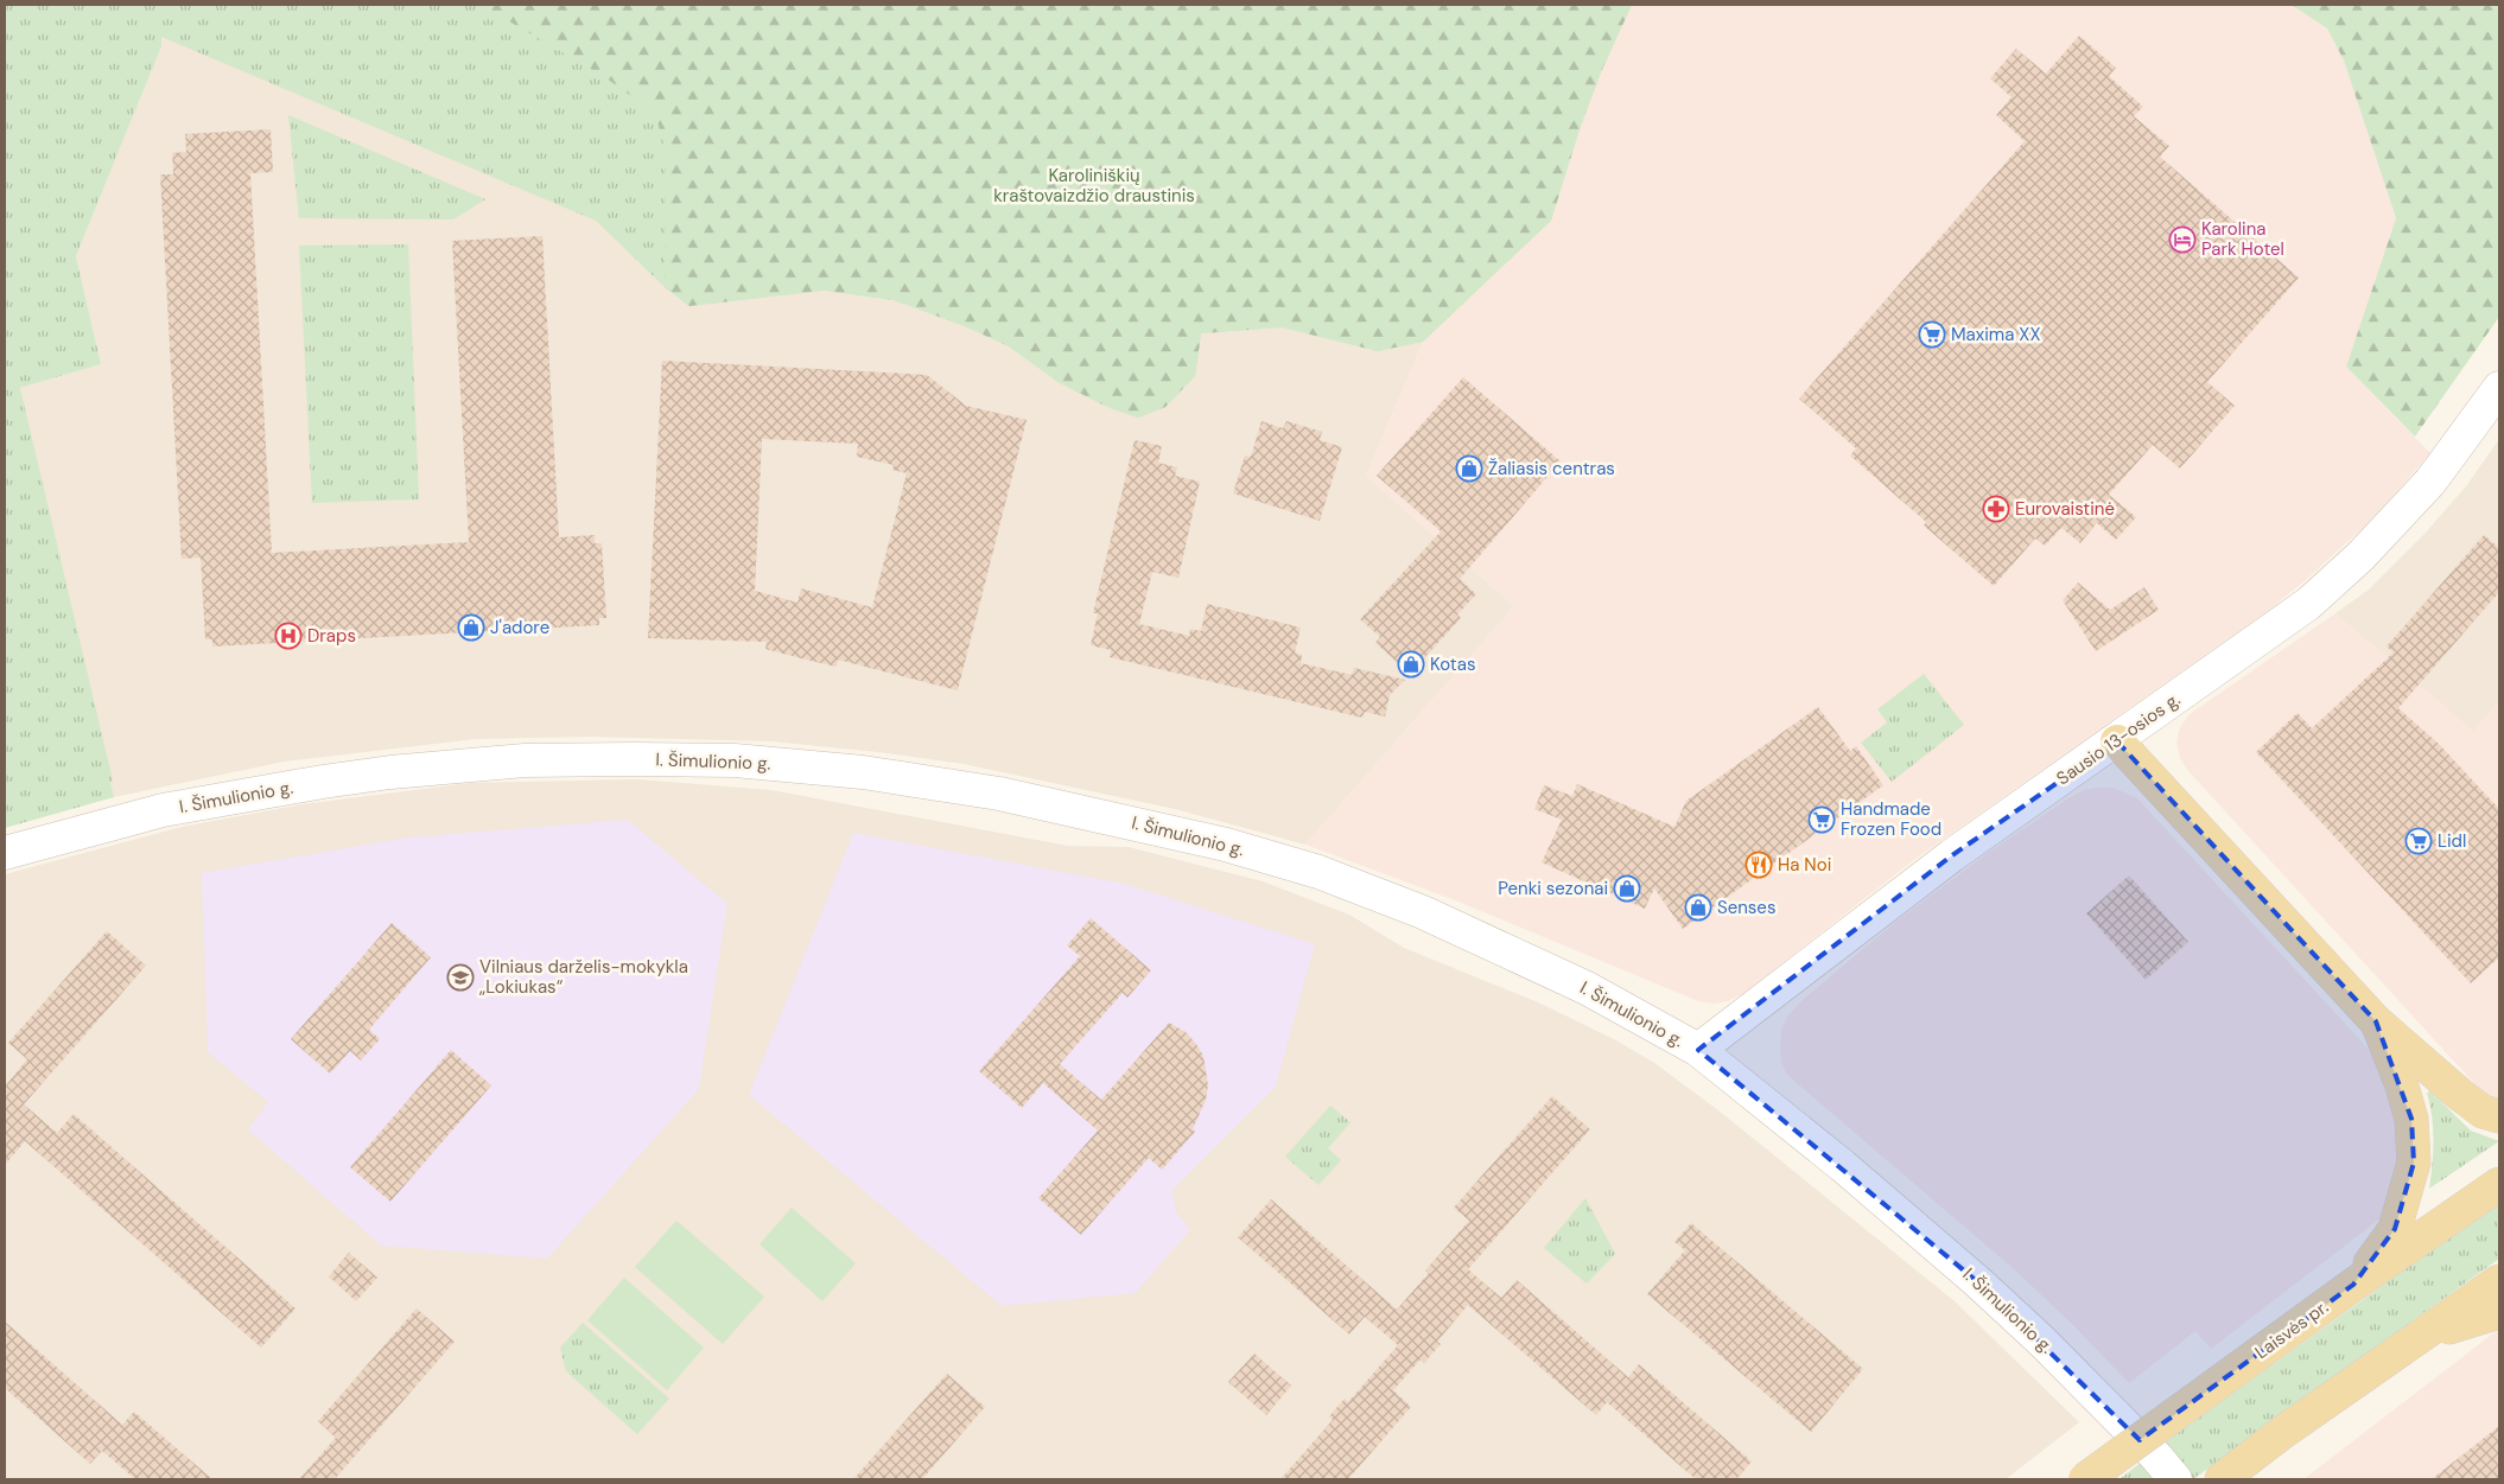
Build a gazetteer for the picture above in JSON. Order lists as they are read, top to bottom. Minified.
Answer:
{"streets":{"main road":["Laisvės pr."],"street":["Sausio 13-osios g.","I. Šimulionio g."]},"crossings":[["Sausio 13-osios g.","I. Šimulionio g."]],"parks":["Karoliniškių kraštovaizdžio draustinis"],"places":{"hotel":["Karolina Park Hotel"],"supermarket":["Maxima XX","Handmade Frozen Food","Lidl"],"shop":["Žaliasis centras","J'adore","Kotas","Penki sezonai","Senses"],"pharmacy":["Eurovaistinė"],"hospital":["Draps"],"restaurant":["Ha Noi"],"school or university":["Vilniaus darželis-mokykla „Lokiukas“"]}}
